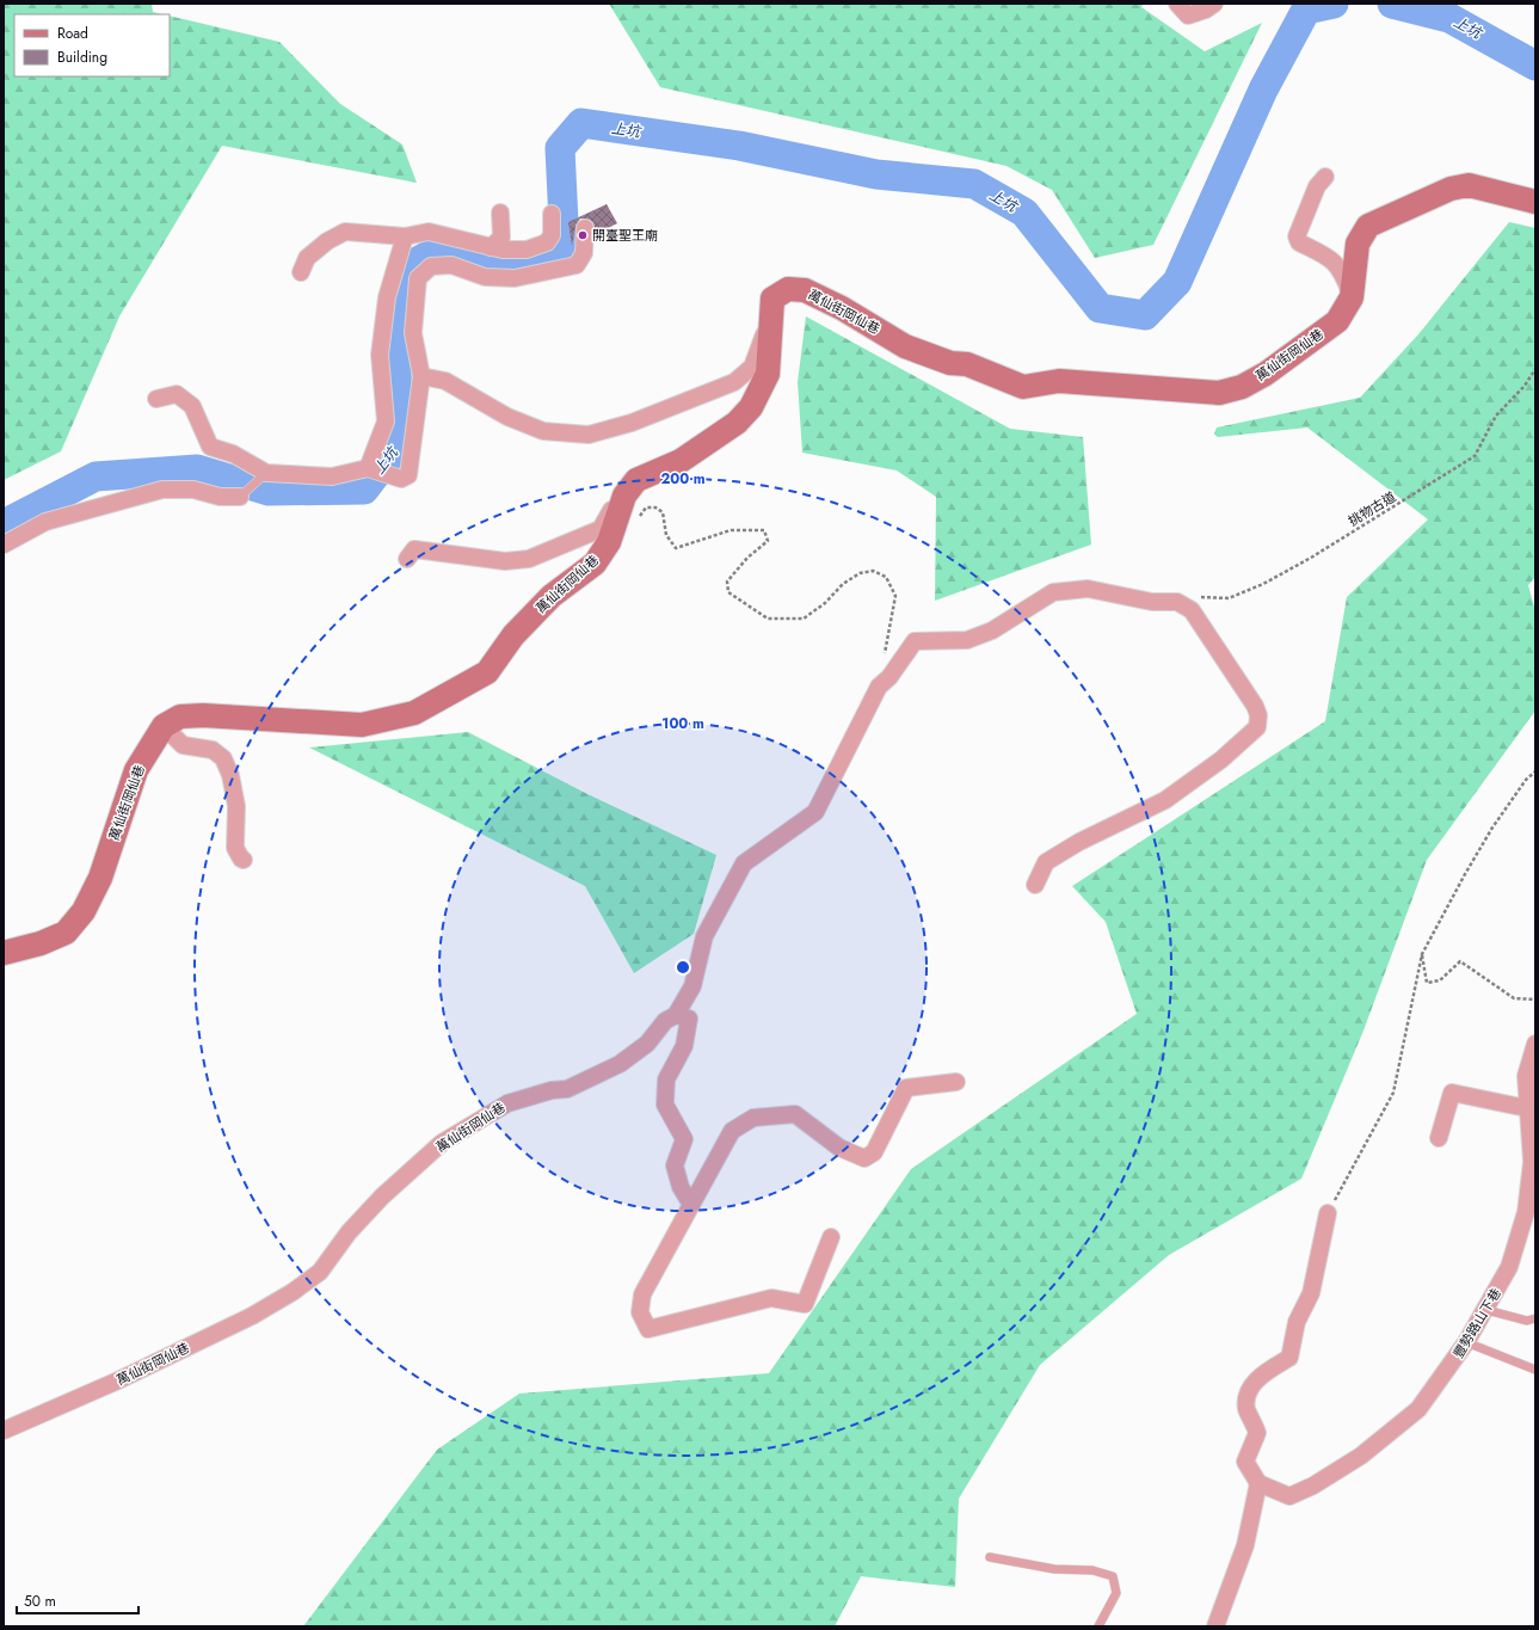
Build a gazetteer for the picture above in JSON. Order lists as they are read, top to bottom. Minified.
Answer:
{"streets":{"street":["萬仙街岡仙巷","豐勢路山下巷"],"path":["挑物古道"]},"crossings":[["萬仙街岡仙巷","挑物古道"]],"water":["上坑"],"places":["開臺聖王廟"],"legend":["Road","Building"],"scale_bar":"50 m","rings":["200 m","100 m"]}
